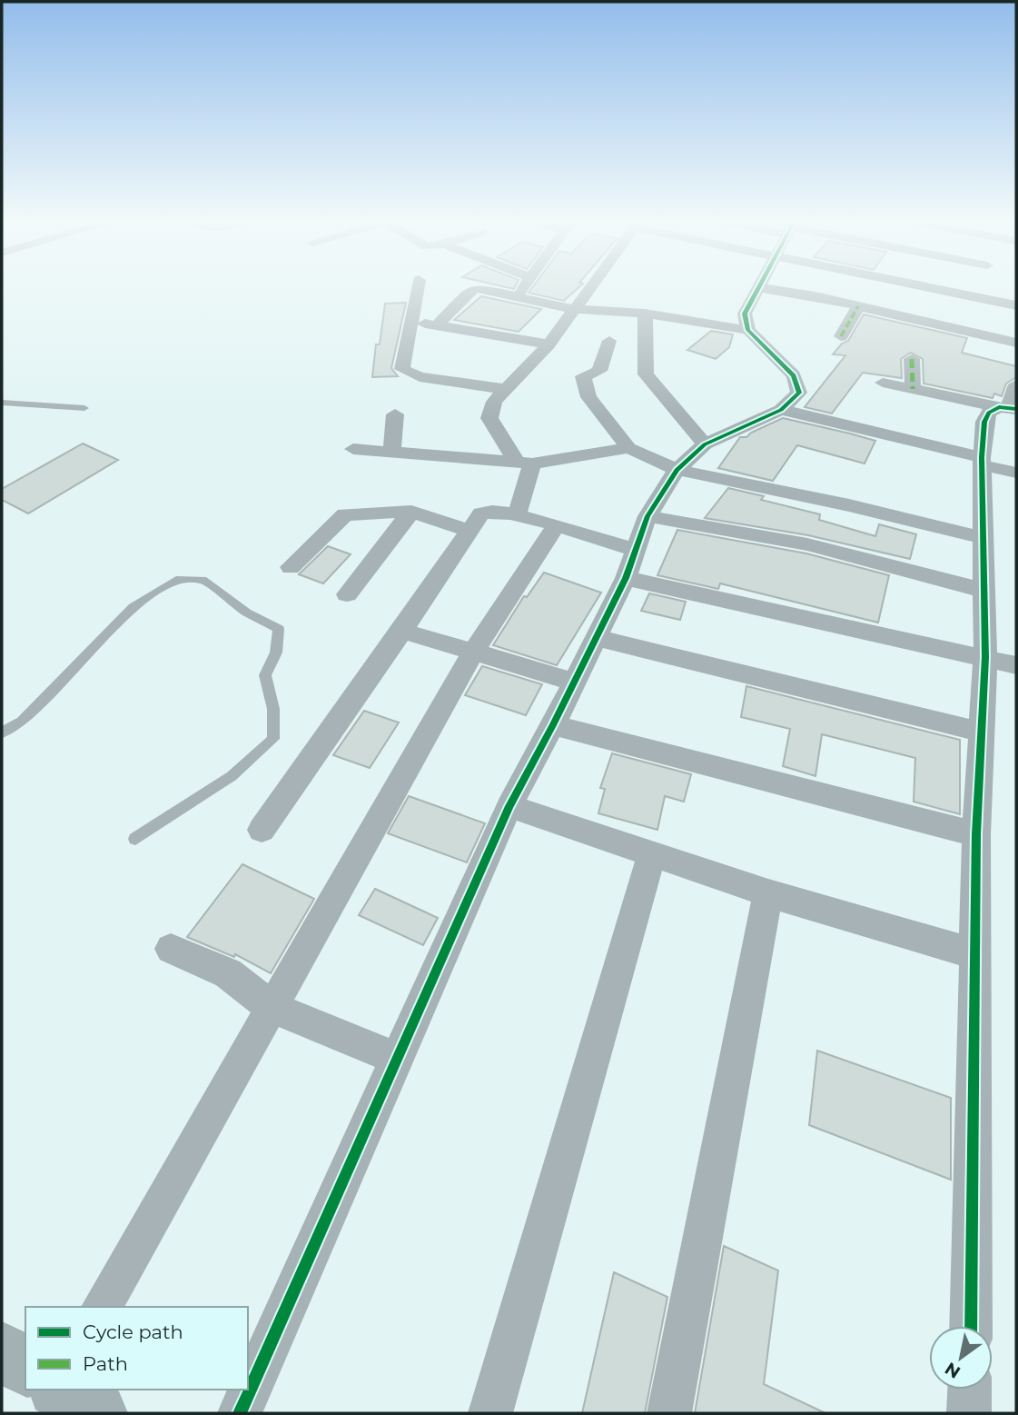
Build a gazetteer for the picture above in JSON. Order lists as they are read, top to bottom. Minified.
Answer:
{"legend":["Cycle path","Path"],"north":"bottom left"}
